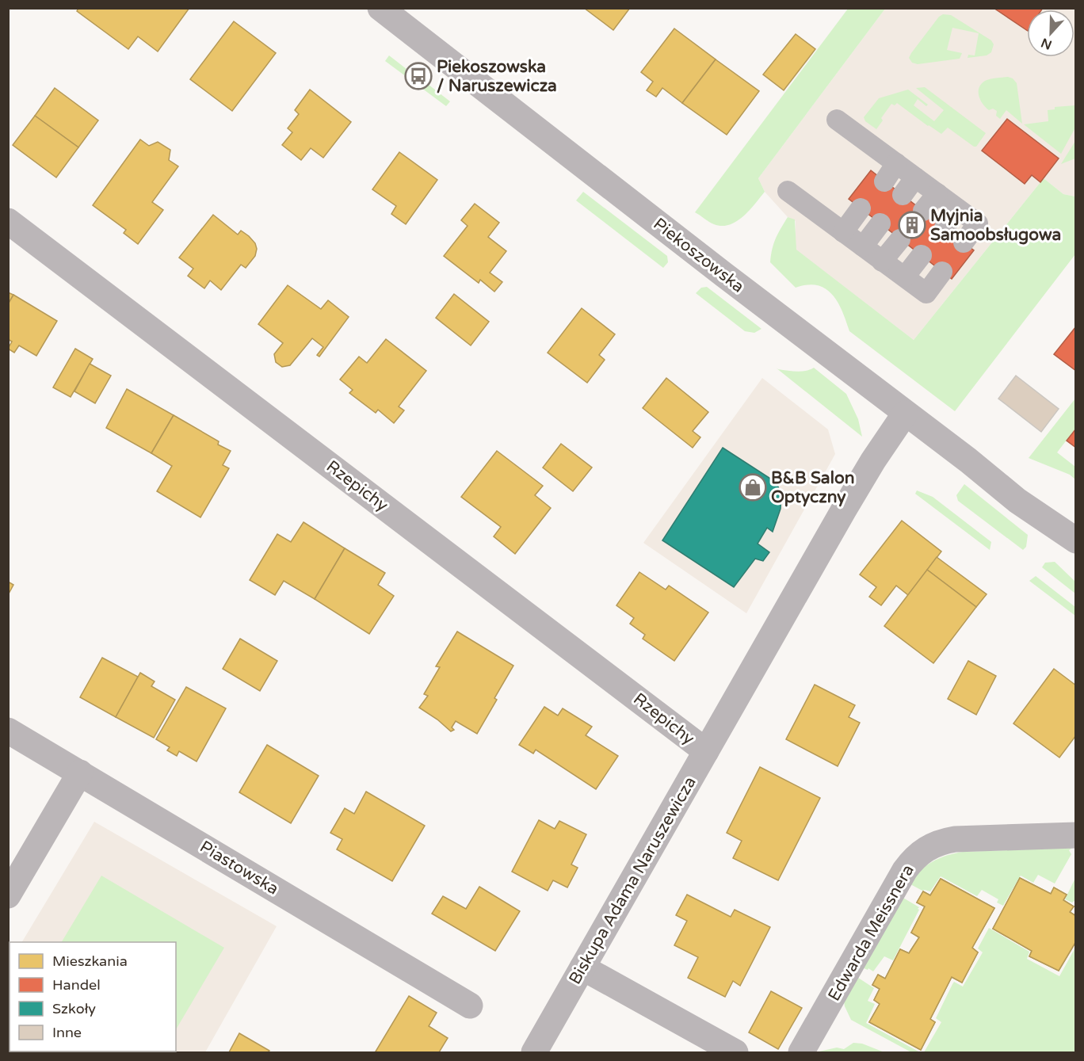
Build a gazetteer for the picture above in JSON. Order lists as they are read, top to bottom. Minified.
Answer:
{"streets":{"street":["Piekoszowska","Rzepichy","Piastowska","Biskupa Adama Naruszewicza","Edwarda Meissnera"]},"crossings":[["Piekoszowska","Biskupa Adama Naruszewicza"],["Rzepichy","Biskupa Adama Naruszewicza"]],"places":{"bus stop":["Piekoszowska / Naruszewicza"],"building":["Myjnia Samoobsługowa"],"shop":["B&B Salon Optyczny"]},"legend":["Mieszkania","Handel","Szkoły","Inne"],"north":"bottom"}
